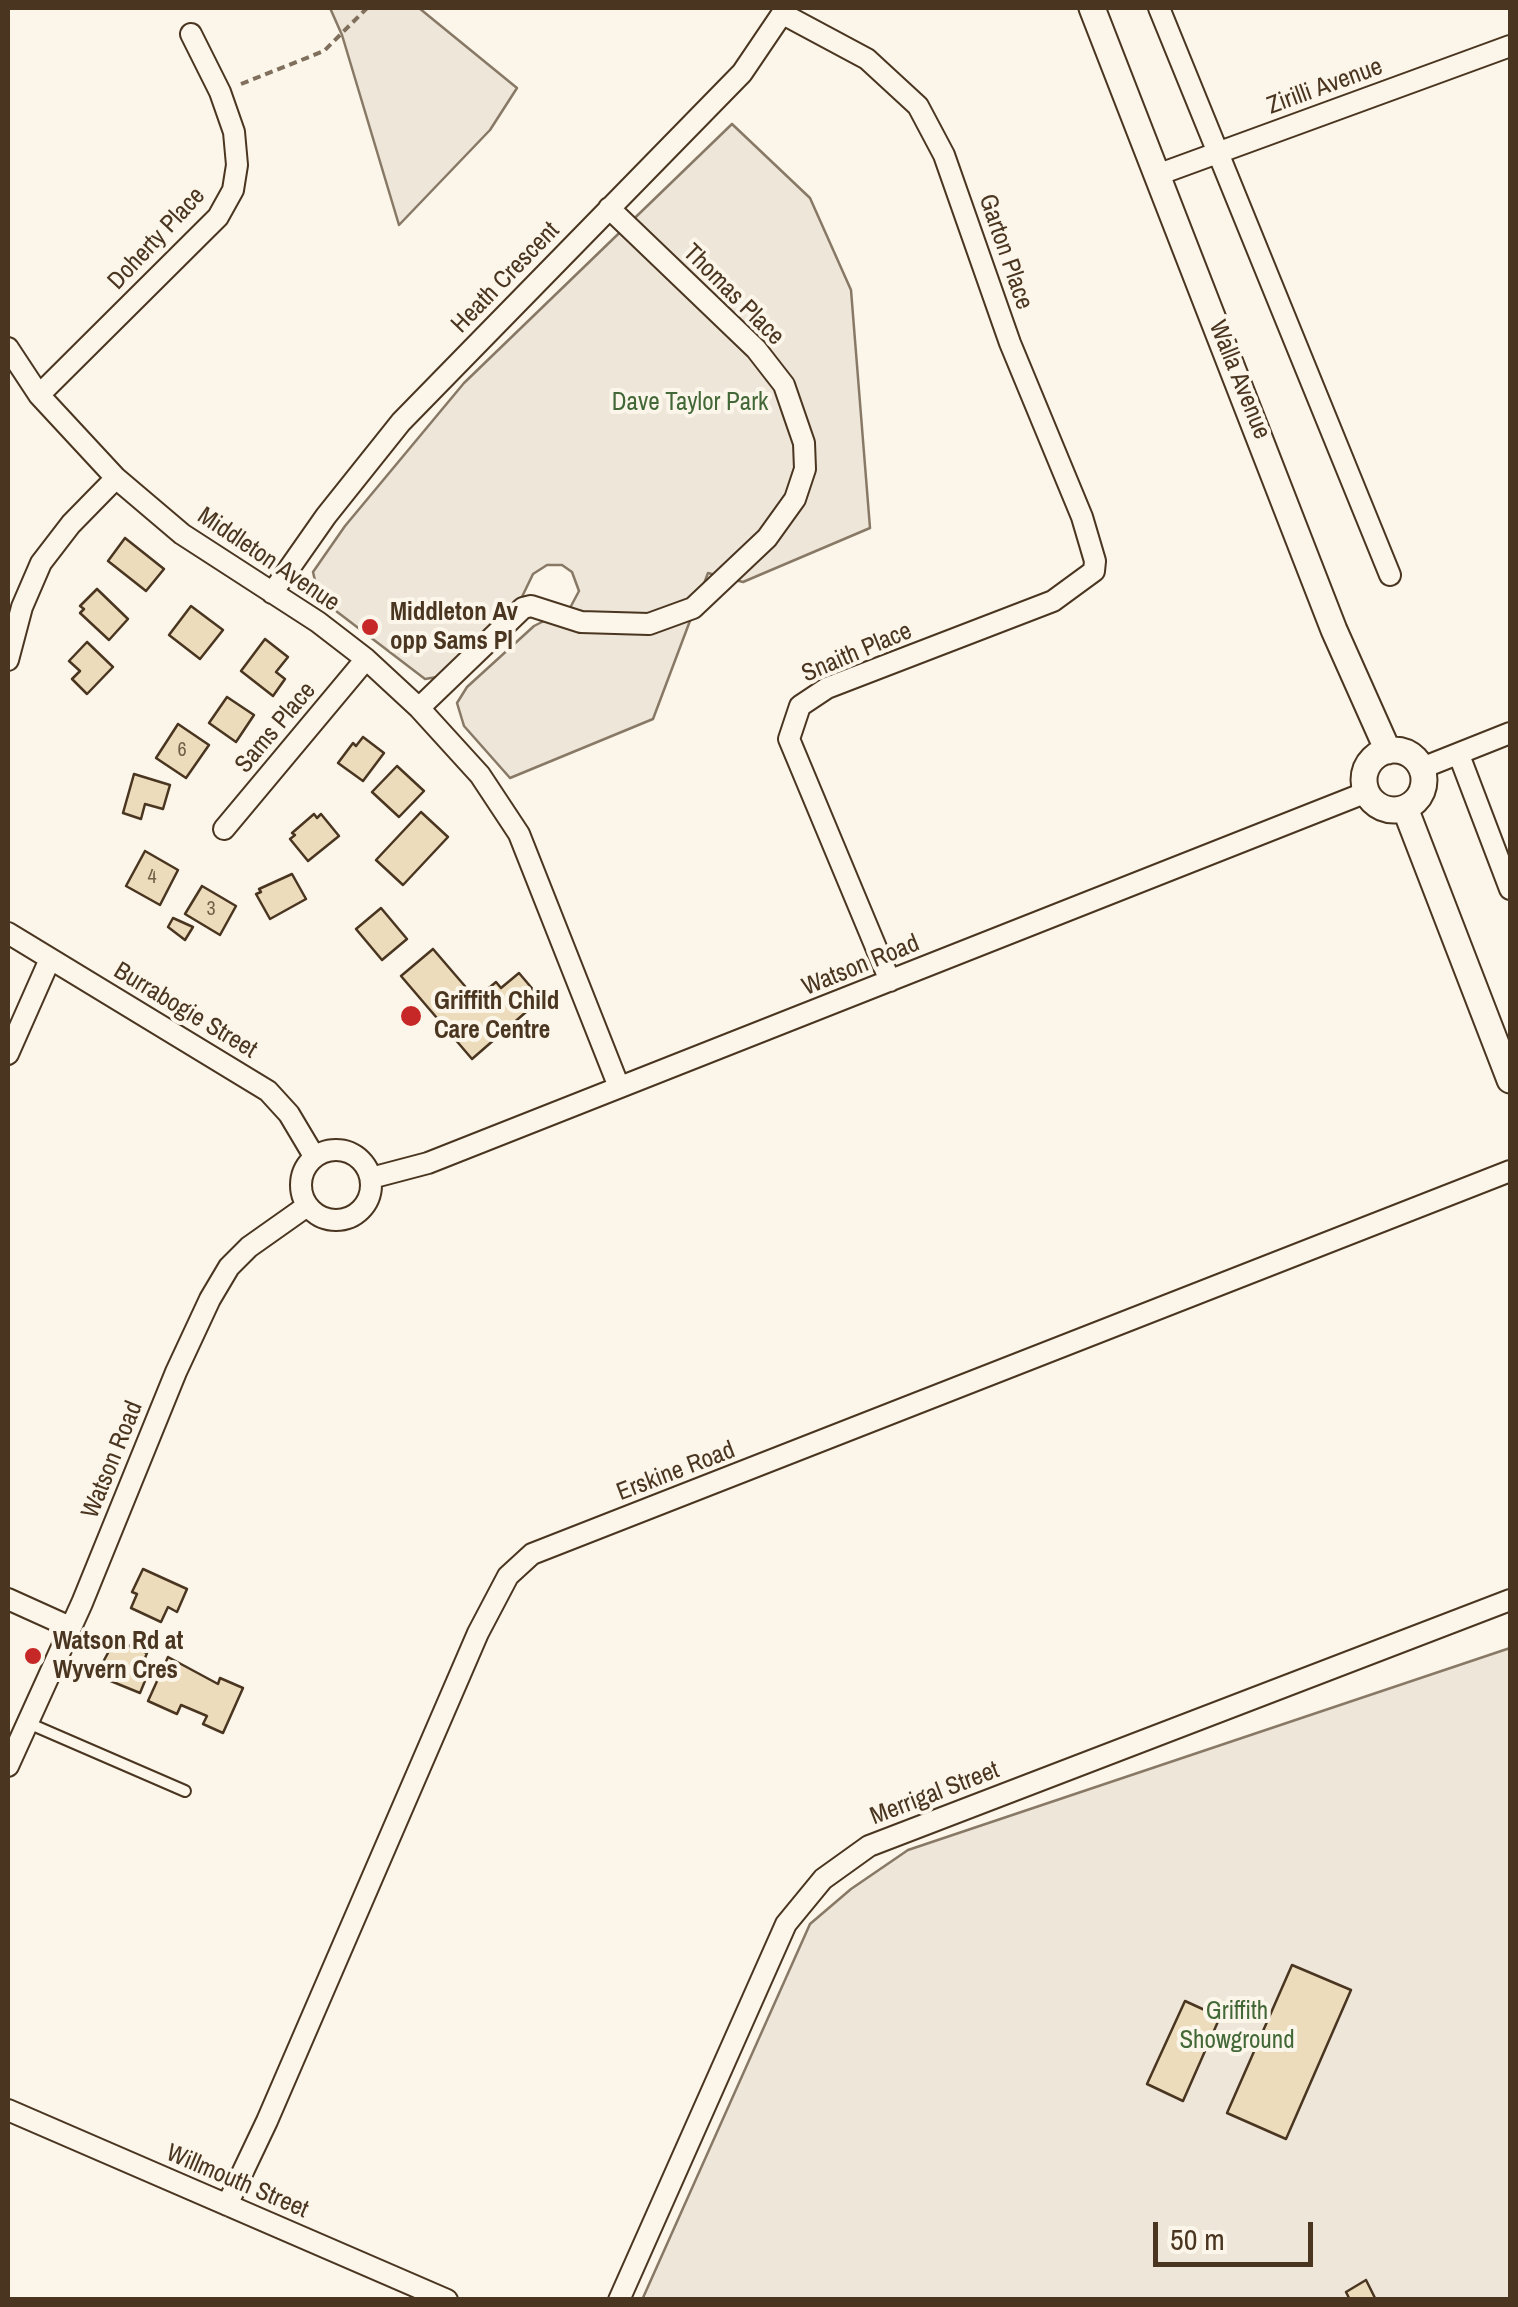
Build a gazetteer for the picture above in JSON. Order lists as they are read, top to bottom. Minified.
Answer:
{"streets":{"street":["Zirilli Avenue","Doherty Place","Garton Place","Heath Crescent","Thomas Place","Walla Avenue","Middleton Avenue","Snaith Place","Sams Place","Watson Road","Burrabogie Street","Erskine Road","Merrigal Street","Willmouth Street"]},"crossings":[["Zirilli Avenue","Walla Avenue"],["Doherty Place","Middleton Avenue"],["Garton Place","Heath Crescent"],["Garton Place","Snaith Place"],["Heath Crescent","Thomas Place"],["Heath Crescent","Middleton Avenue"],["Thomas Place","Middleton Avenue"],["Walla Avenue","Watson Road"],["Middleton Avenue","Sams Place"],["Middleton Avenue","Watson Road"],["Snaith Place","Watson Road"],["Watson Road","Burrabogie Street"],["Erskine Road","Willmouth Street"]],"parks":["Dave Taylor Park","Griffith Showground"],"places":["Middleton Av opp Sams Pl","Griffith Child Care Centre","Watson Rd at Wyvern Cres"],"house_numbers":["6","4","3"],"scale_bar":"50 m"}
